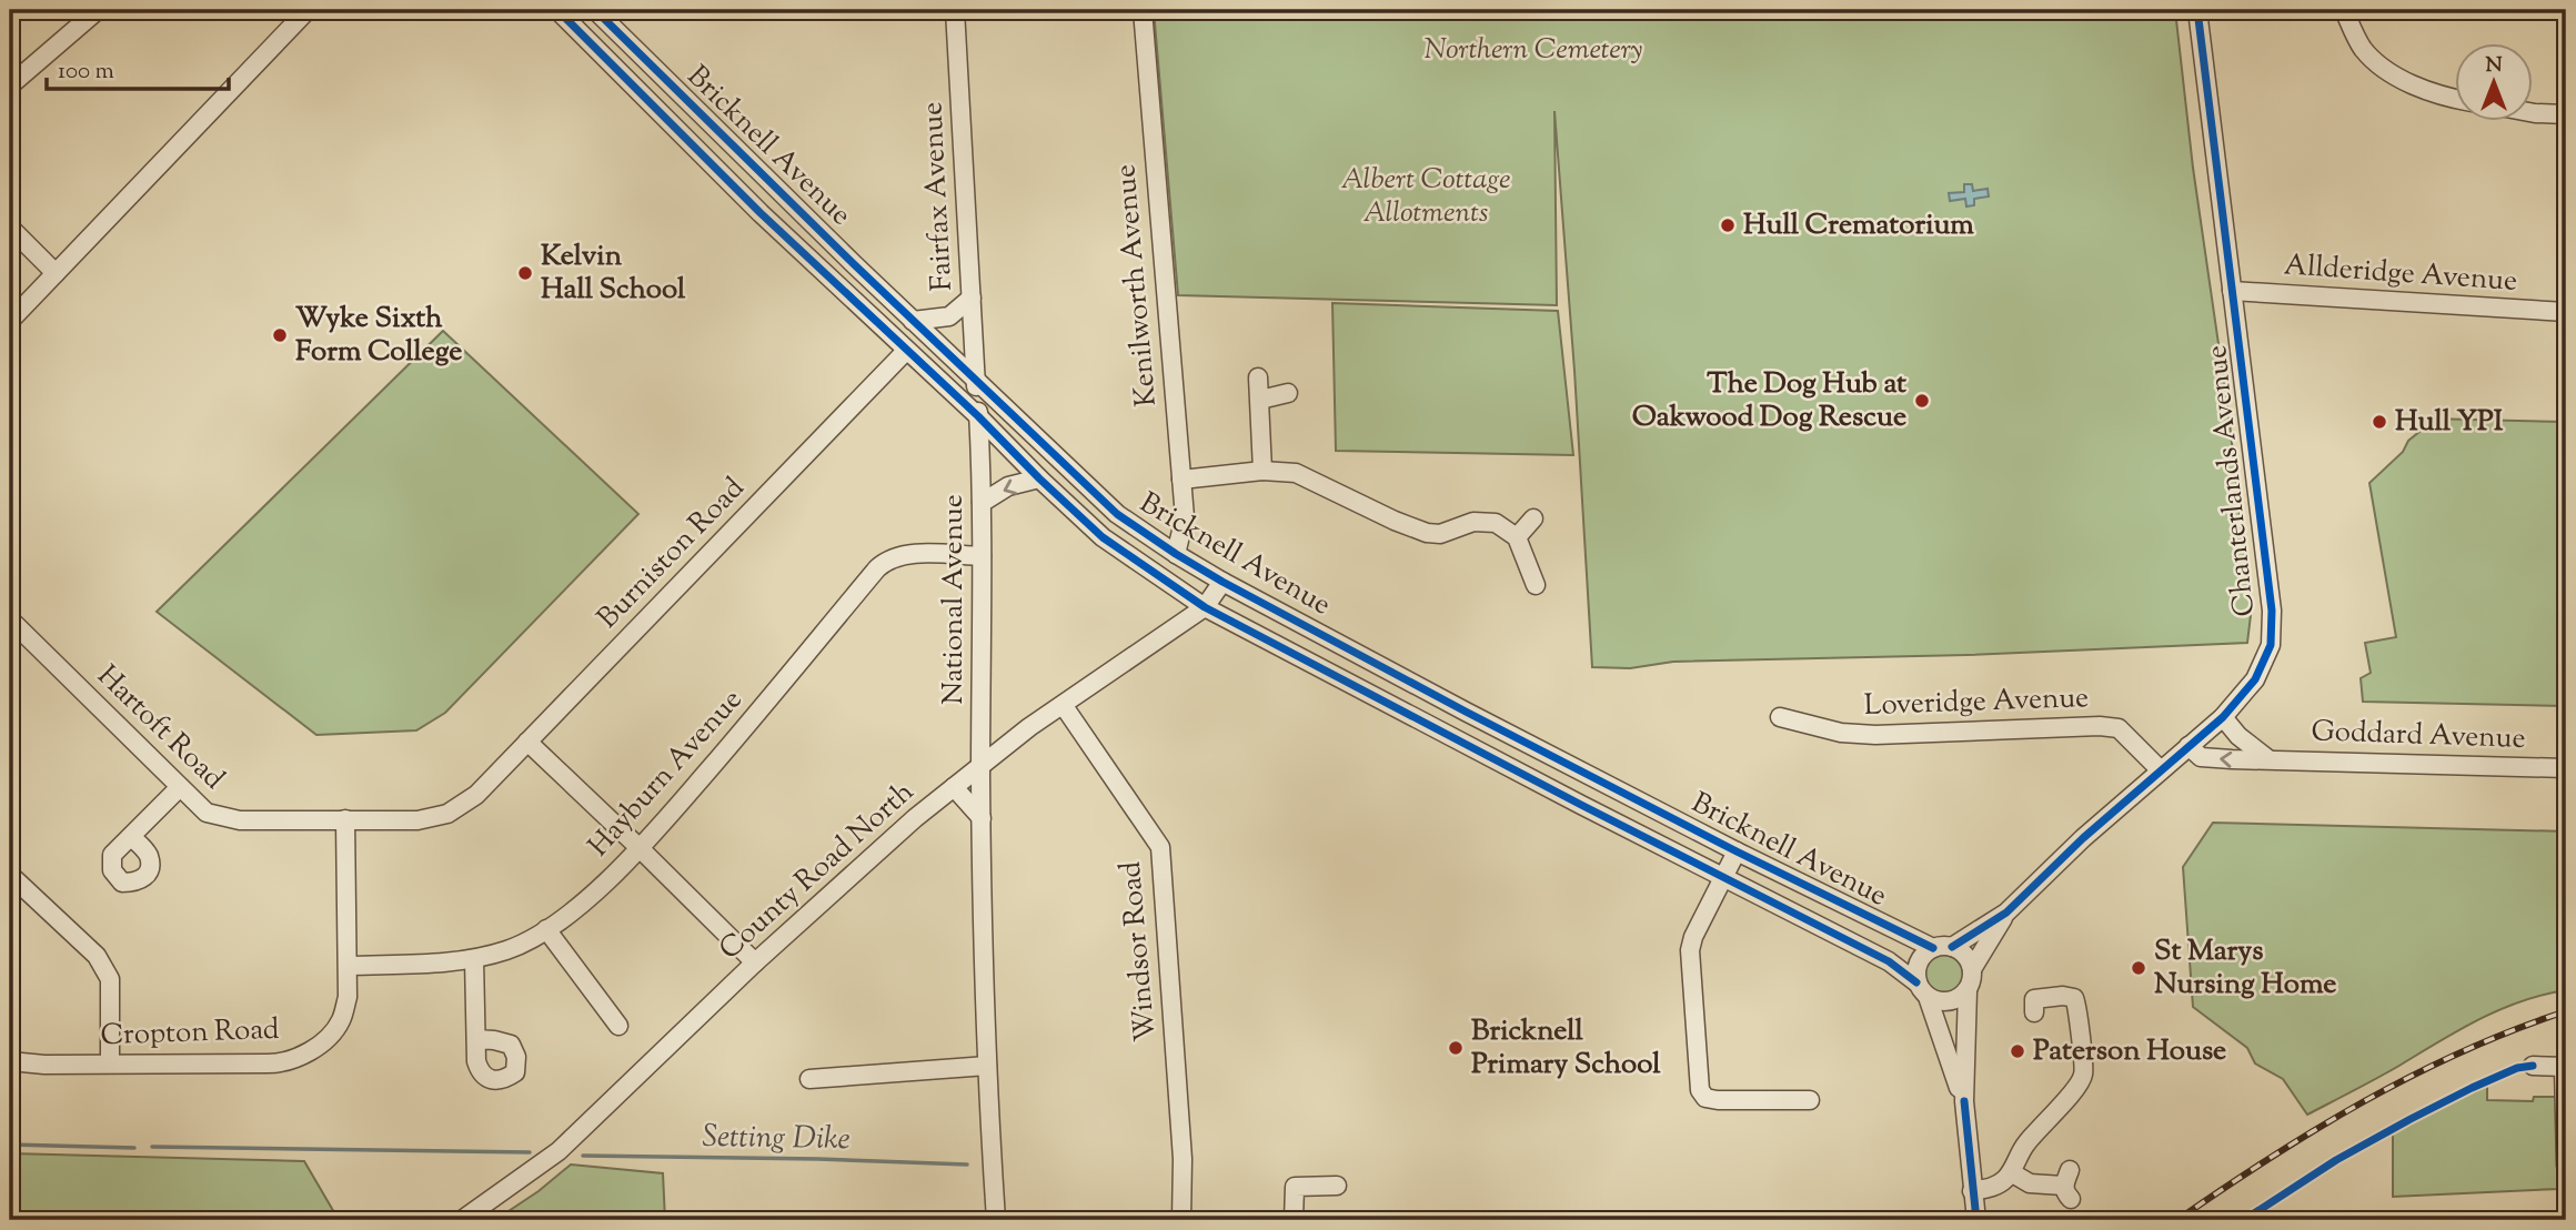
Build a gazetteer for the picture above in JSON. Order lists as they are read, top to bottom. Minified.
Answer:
{"streets":{"street":["Bricknell Avenue","Fairfax Avenue","Allderidge Avenue","Kenilworth Avenue","Chanterlands Avenue","Burniston Road","National Avenue","Loveridge Avenue","Hartoft Road","Goddard Avenue","Hayburn Avenue","County Road North","Windsor Road","Cropton Road"]},"crossings":[["Bricknell Avenue","Fairfax Avenue"],["Bricknell Avenue","Kenilworth Avenue"],["Bricknell Avenue","Chanterlands Avenue"],["Bricknell Avenue","Burniston Road"],["Bricknell Avenue","National Avenue"],["Bricknell Avenue","County Road North"],["Fairfax Avenue","National Avenue"],["Allderidge Avenue","Chanterlands Avenue"],["Chanterlands Avenue","Loveridge Avenue"],["Chanterlands Avenue","Goddard Avenue"],["Burniston Road","Hartoft Road"],["National Avenue","Hayburn Avenue"],["National Avenue","County Road North"],["Hartoft Road","Cropton Road"],["Hayburn Avenue","Cropton Road"],["County Road North","Windsor Road"]],"water":["Setting Dike"],"parks":["Northern Cemetery","Albert Cottage Allotments"],"places":["Hull Crematorium","Kelvin Hall School","Wyke Sixth Form College","The Dog Hub at Oakwood Dog Rescue","Hull YPI","St Marys Nursing Home","Bricknell Primary School","Paterson House"],"scale_bar":"100 m","north":"top"}
